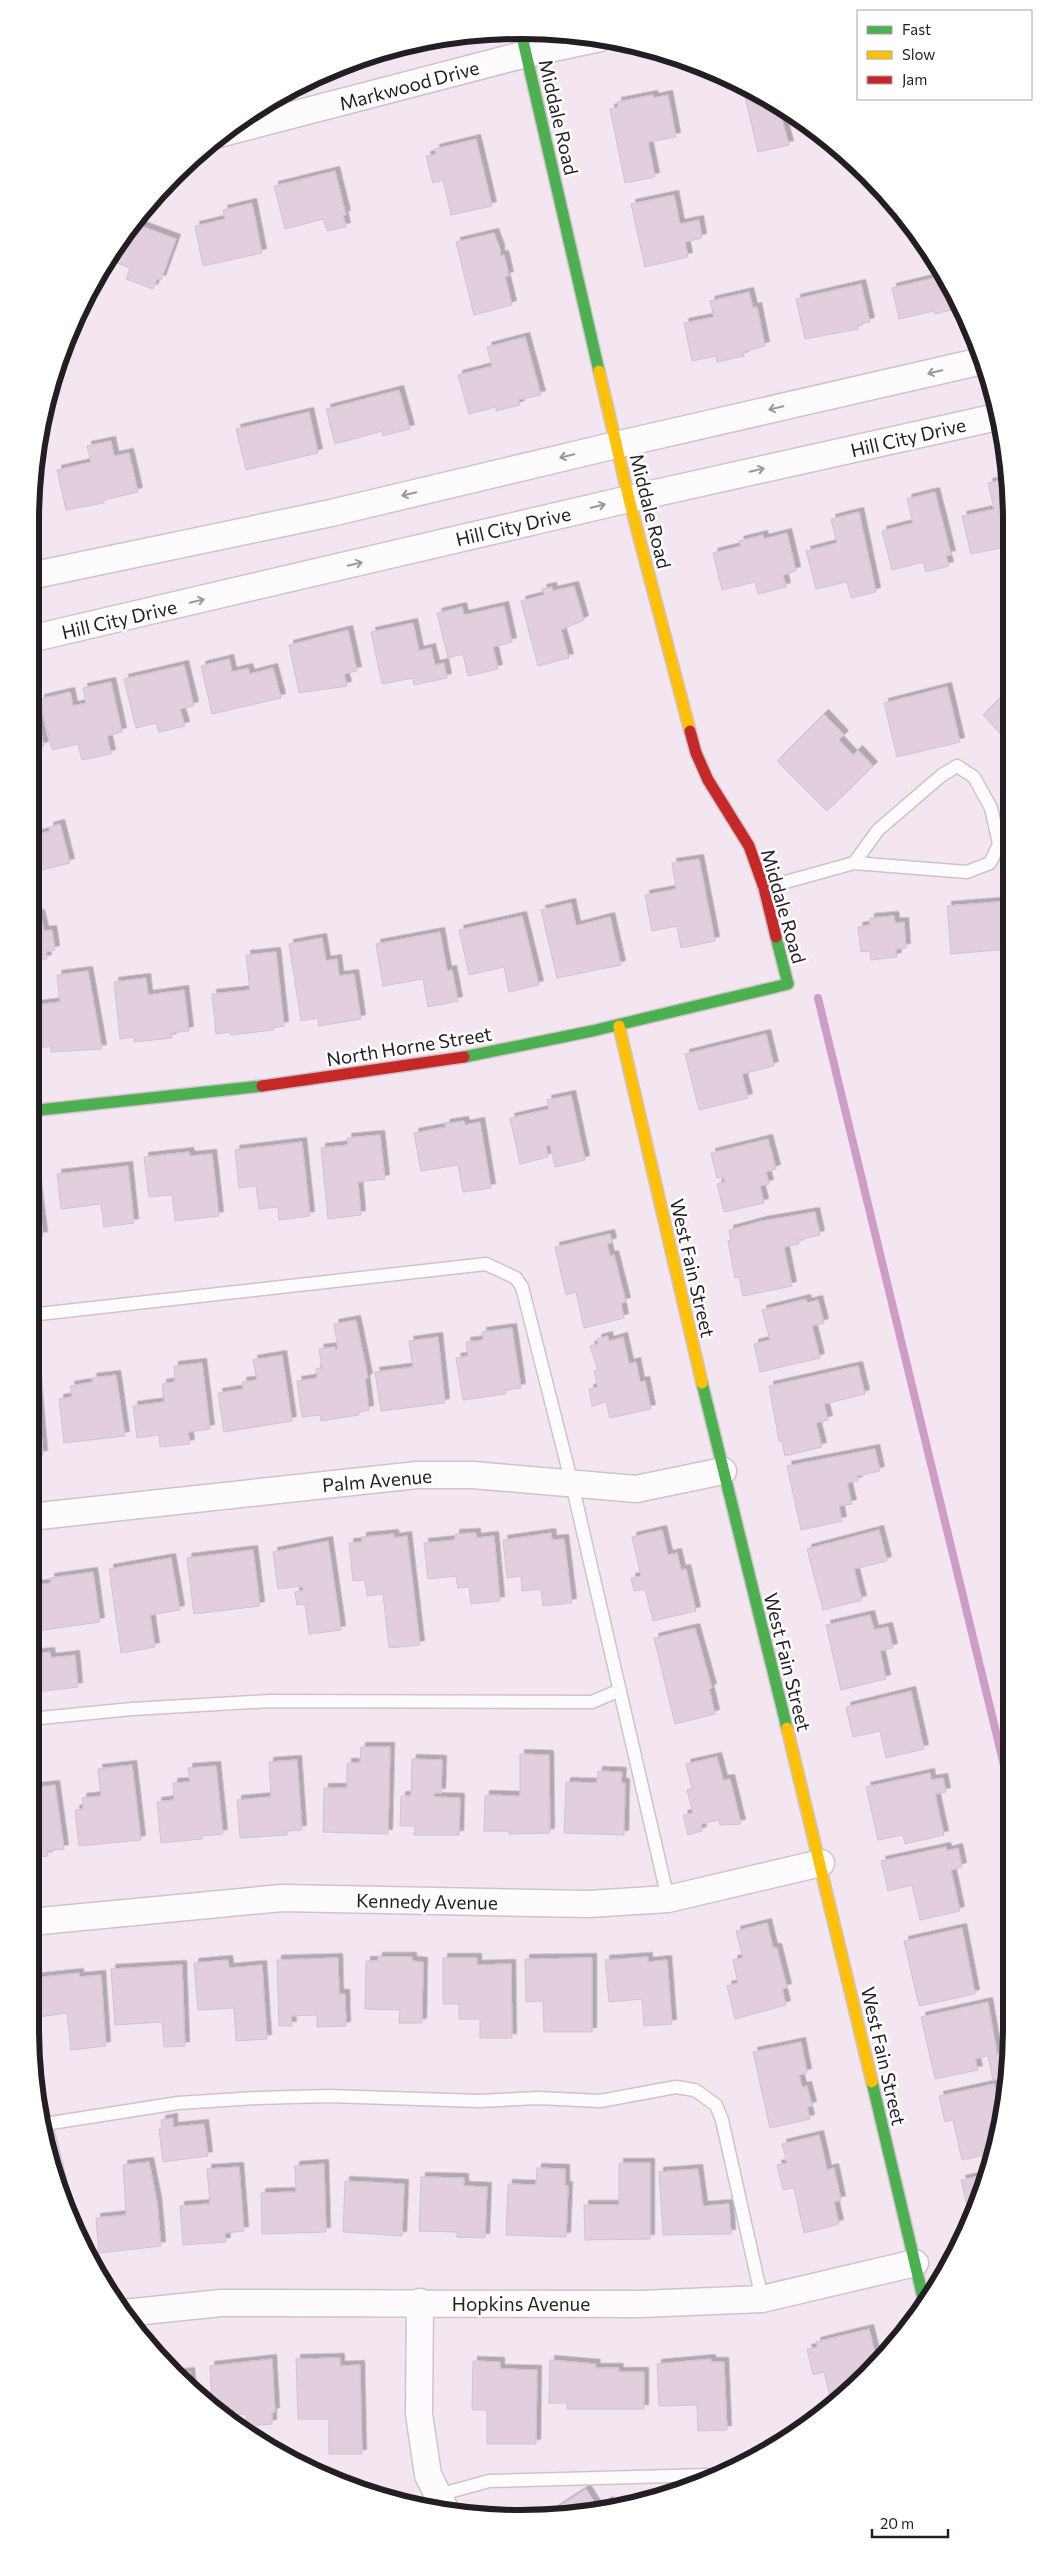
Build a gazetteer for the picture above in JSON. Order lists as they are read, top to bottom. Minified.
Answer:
{"streets":{"street":["Markwood Drive","Middale Road","Hill City Drive","North Horne Street","West Fain Street","Palm Avenue","Kennedy Avenue","Hopkins Avenue"]},"crossings":[["Markwood Drive","Middale Road"],["Middale Road","Hill City Drive"],["Middale Road","North Horne Street"],["North Horne Street","West Fain Street"],["West Fain Street","Palm Avenue"],["West Fain Street","Kennedy Avenue"],["West Fain Street","Hopkins Avenue"]],"legend":["Fast","Slow","Jam"],"scale_bar":"20 m"}
